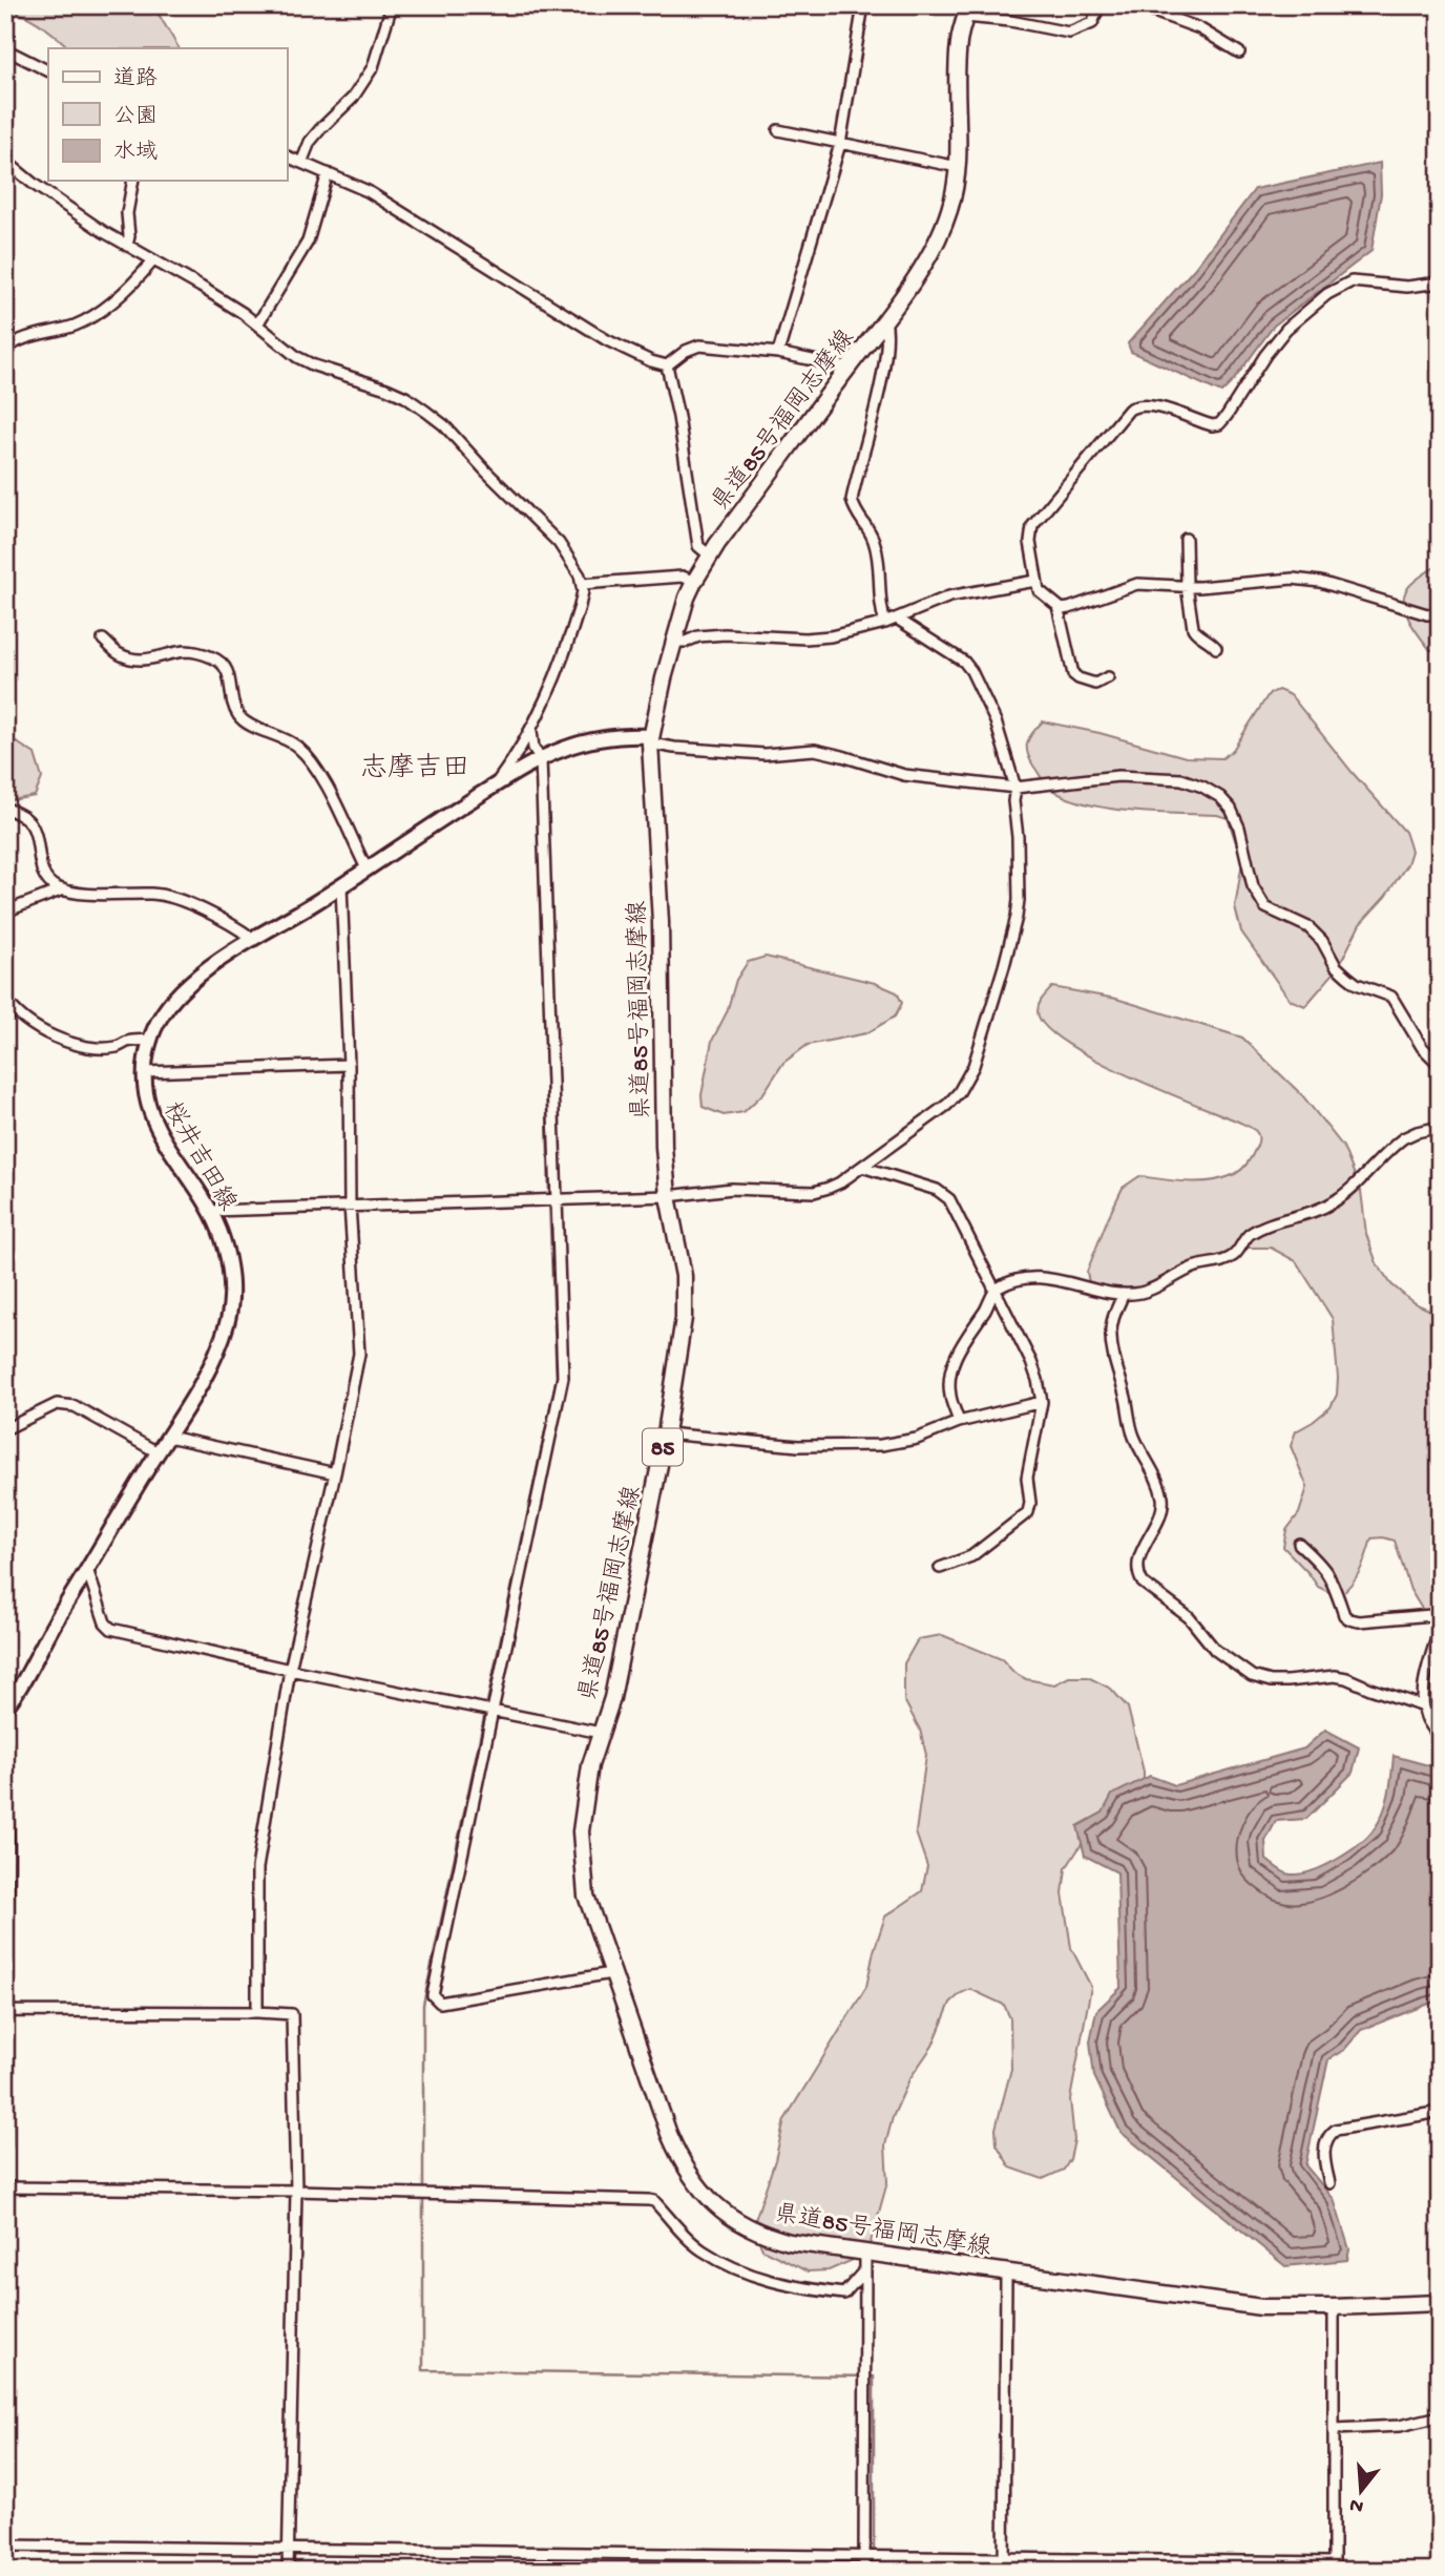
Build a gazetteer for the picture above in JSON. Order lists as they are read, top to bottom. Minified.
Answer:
{"streets":{"main road":["県道85号福岡志摩線","桜井吉田線","85"]},"crossings":[["県道85号福岡志摩線","桜井吉田線"]],"districts":["志摩吉田"],"legend":["道路","公園","水域"],"north":"bottom"}
